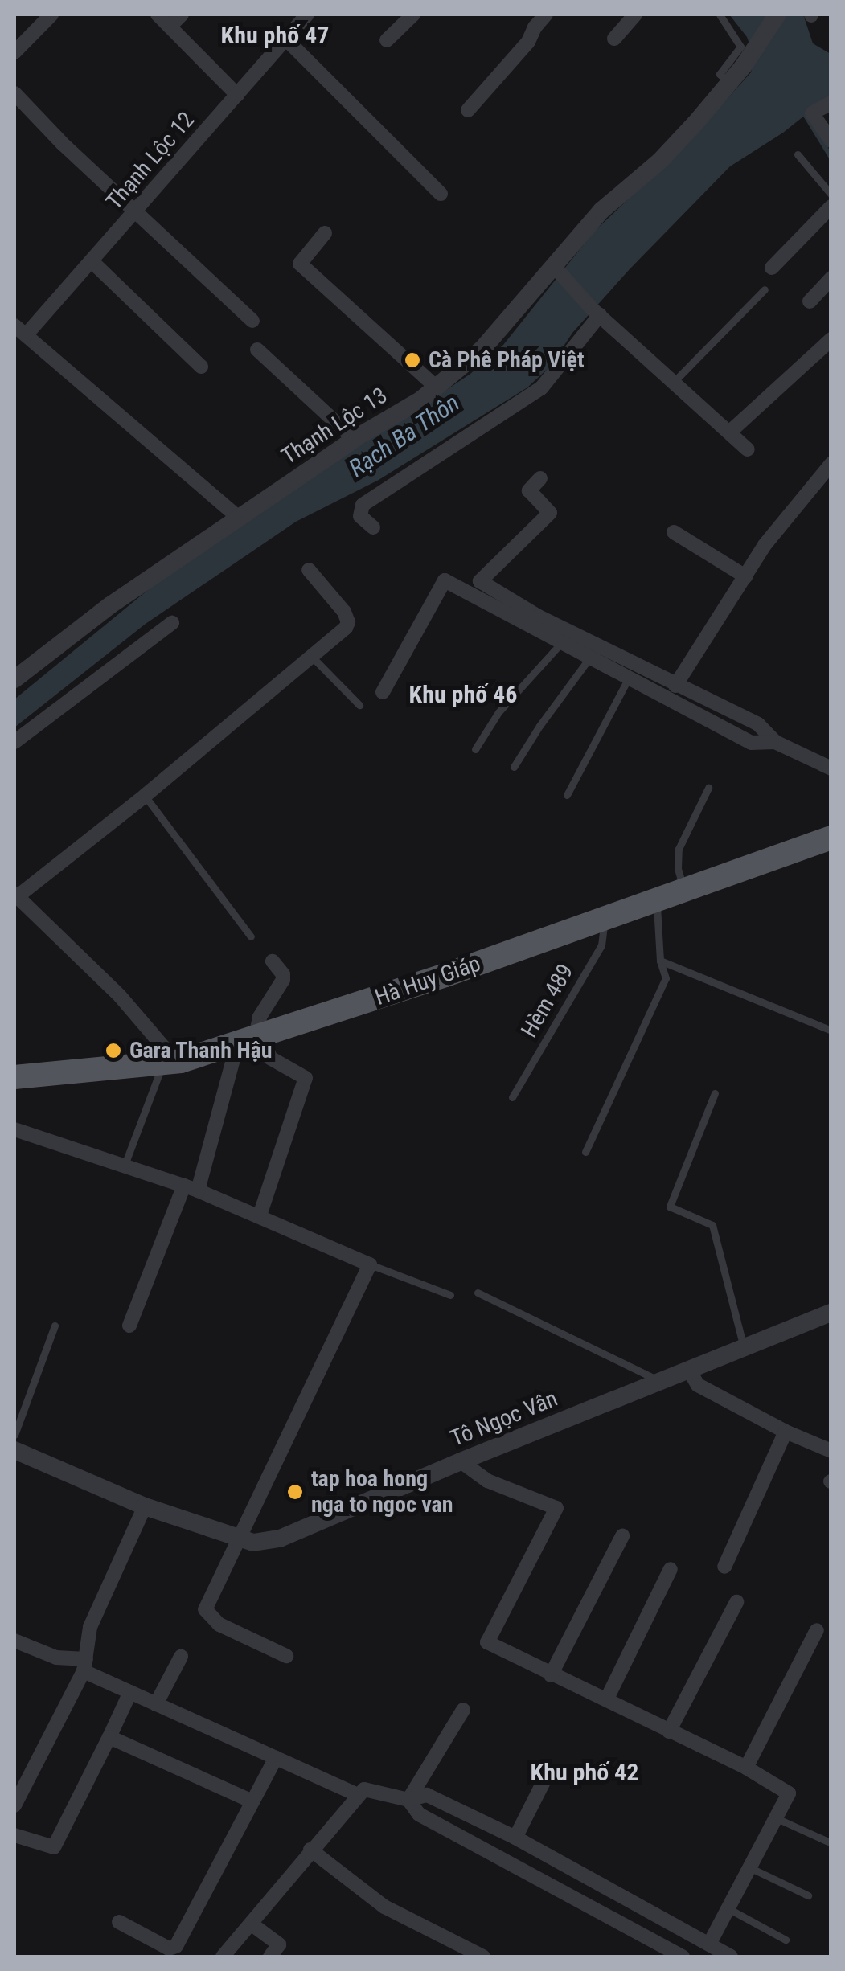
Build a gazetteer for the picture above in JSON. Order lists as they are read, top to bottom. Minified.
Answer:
{"streets":{"main road":["Hà Huy Giáp"],"street":["Thạnh Lộc 12","Thạnh Lộc 13","Tô Ngọc Vân"],"lane":["Hèm 489"]},"crossings":[["Hà Huy Giáp","Hèm 489"]],"districts":["Khu phố 47","Khu phố 46","Khu phố 42"],"water":["Rạch Ba Thôn"],"places":["Cà Phê Pháp Việt","Gara Thanh Hậu","tap hoa hong nga to ngoc van"]}
